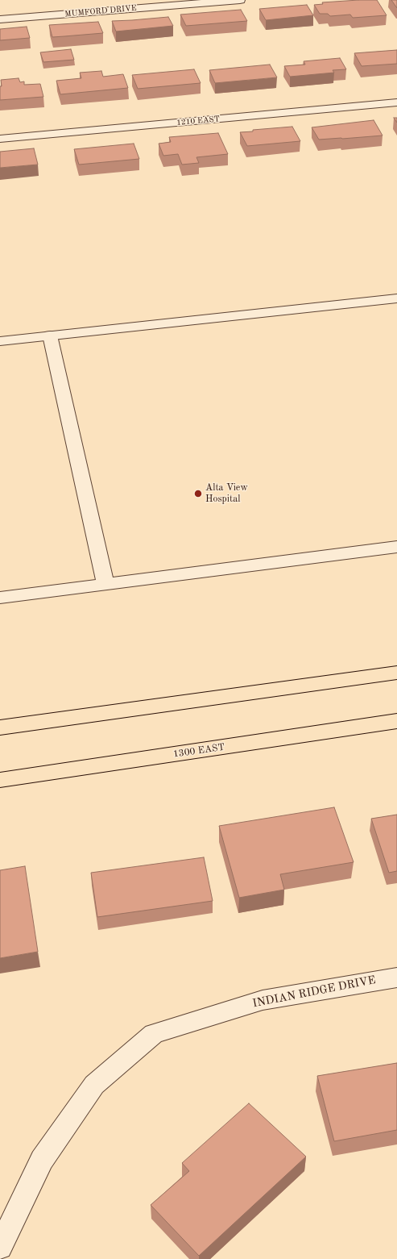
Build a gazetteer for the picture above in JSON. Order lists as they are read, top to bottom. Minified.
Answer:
{"streets":{"main road":["1300 EAST"],"street":["MUMFORD DRIVE","1210 EAST","INDIAN RIDGE DRIVE"]},"places":["Alta View Hospital"]}
